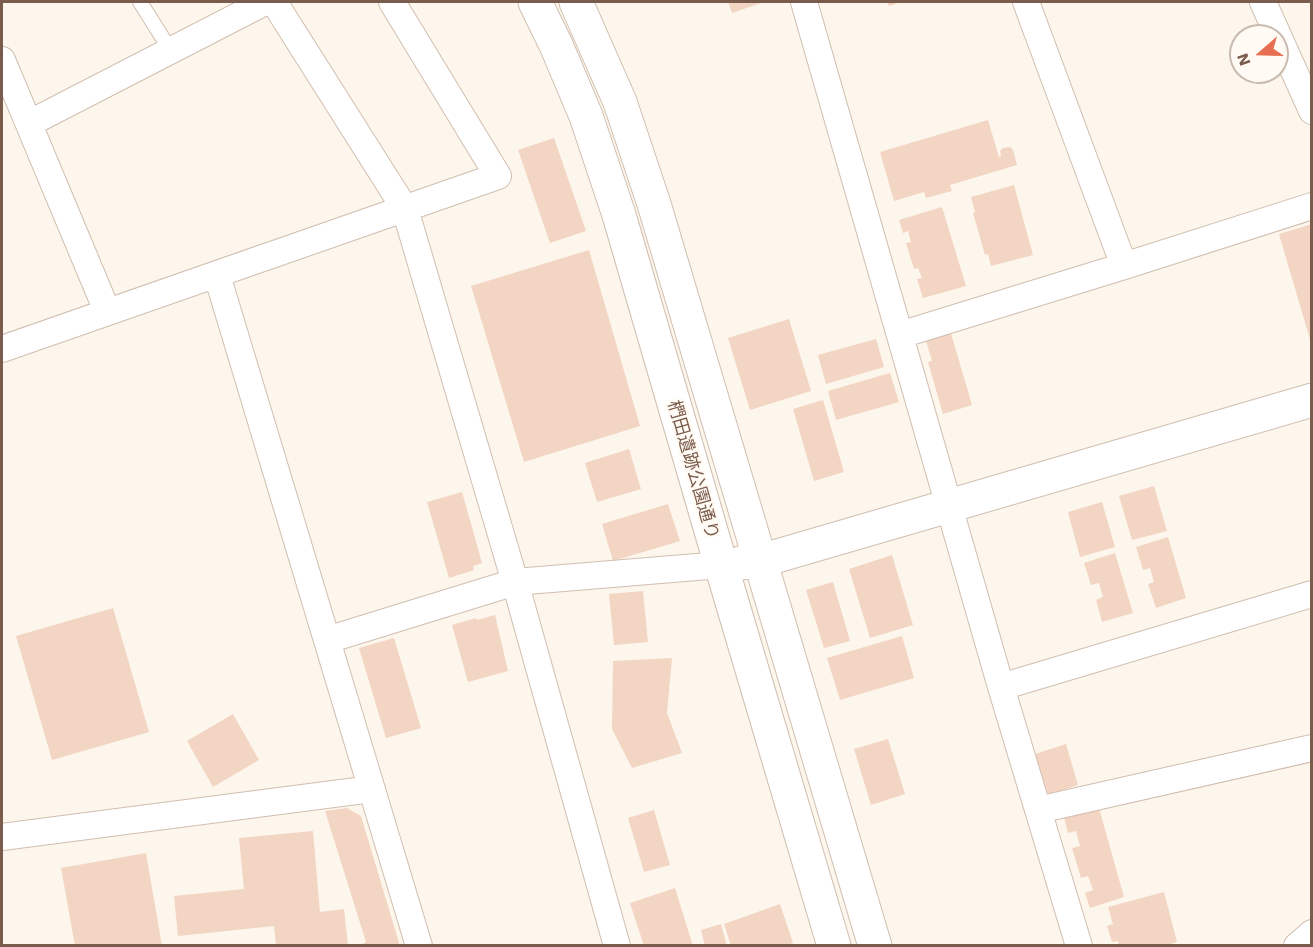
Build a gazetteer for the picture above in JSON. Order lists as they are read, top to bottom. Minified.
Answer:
{"streets":{"street":["椚田遺跡公園通り"]},"north":"left"}
